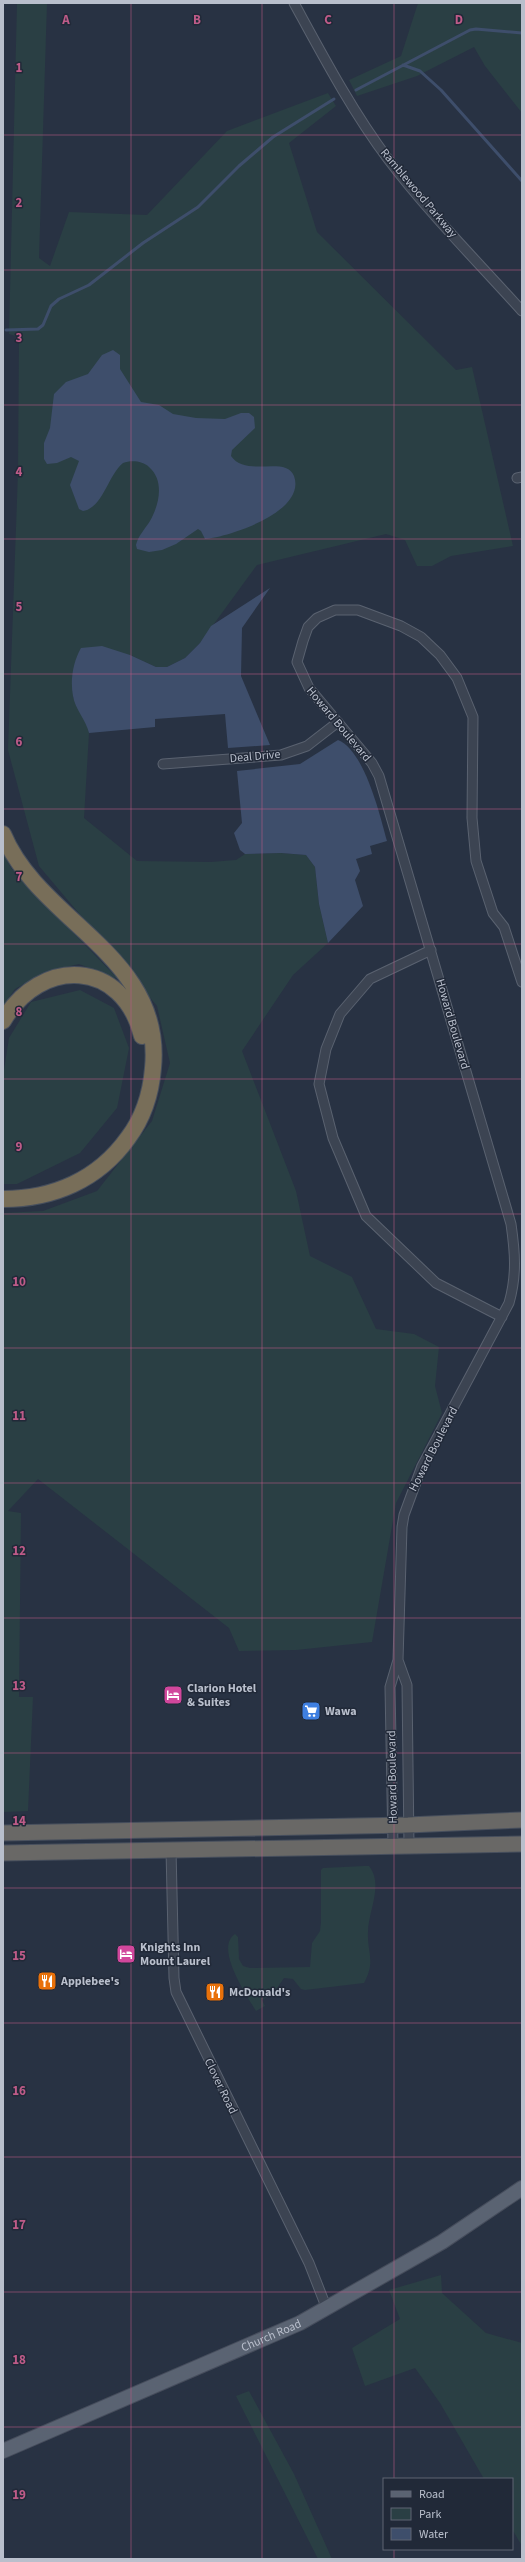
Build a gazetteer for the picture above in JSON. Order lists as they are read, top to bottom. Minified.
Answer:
{"streets":{"main road":["Church Road"],"street":["Ramblewood Parkway","Howard Boulevard","Deal Drive","Clover Road"]},"crossings":[["Howard Boulevard","Deal Drive"],["Clover Road","Church Road"]],"places":{"hotel":["Clarion Hotel & Suites","Knights Inn Mount Laurel"],"supermarket":["Wawa"],"restaurant":["Applebee's","McDonald's"]},"legend":["Road","Park","Water"],"grid":{"columns":["A","B","C","D"],"rows":["1","2","3","4","5","6","7","8","9","10","11","12","13","14","15","16","17","18","19"]}}
